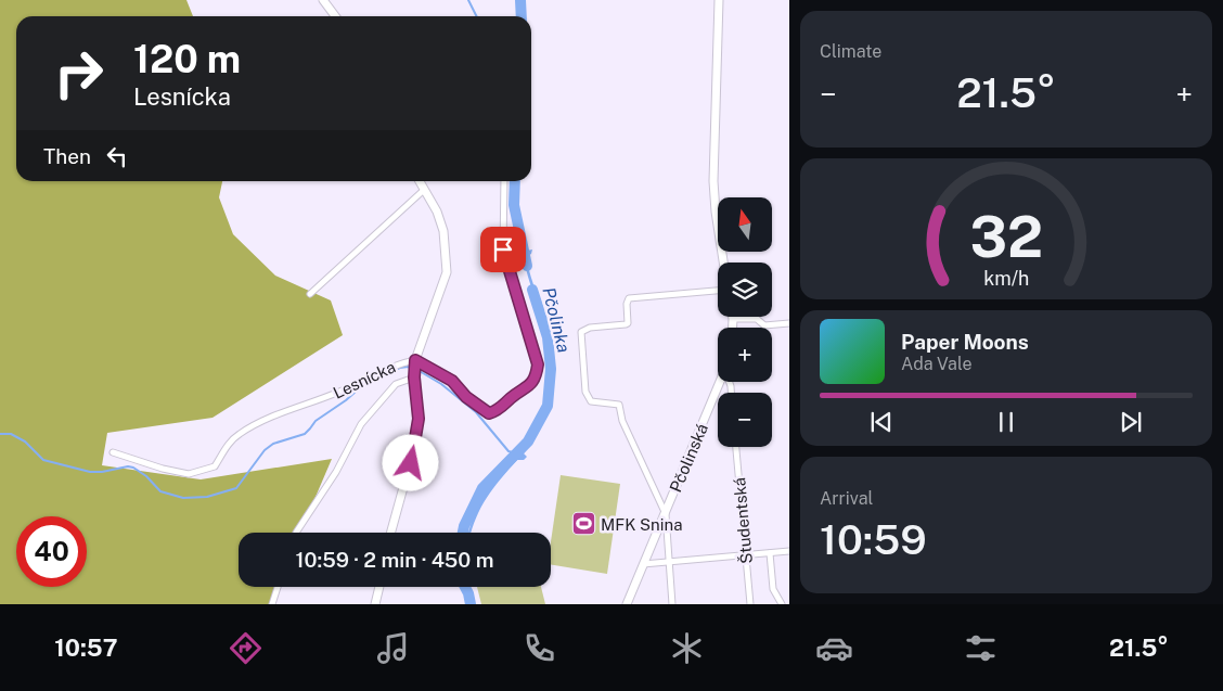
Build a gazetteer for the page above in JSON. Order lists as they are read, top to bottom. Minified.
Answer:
{"streets":{"main road":["Pčolinská"],"street":["Lesnícka","Študentská"]},"water":["Pčolinka"],"places":{"sports":["MFK Snina"]},"north":"top","page":{"tile":["Climate",["Arrival","10:59"]],"turn":["120 m","Lesnícka"],"heat":["−","21.5°","+"],"then":"Then","map_buttons":["+","−"],"song":["Paper Moons","Ada Vale"],"limit":"40","trip":"10:59 · 2 min · 450 m","tabs":["10:57","21.5°"],"gauge":["32","km/h"]}}
